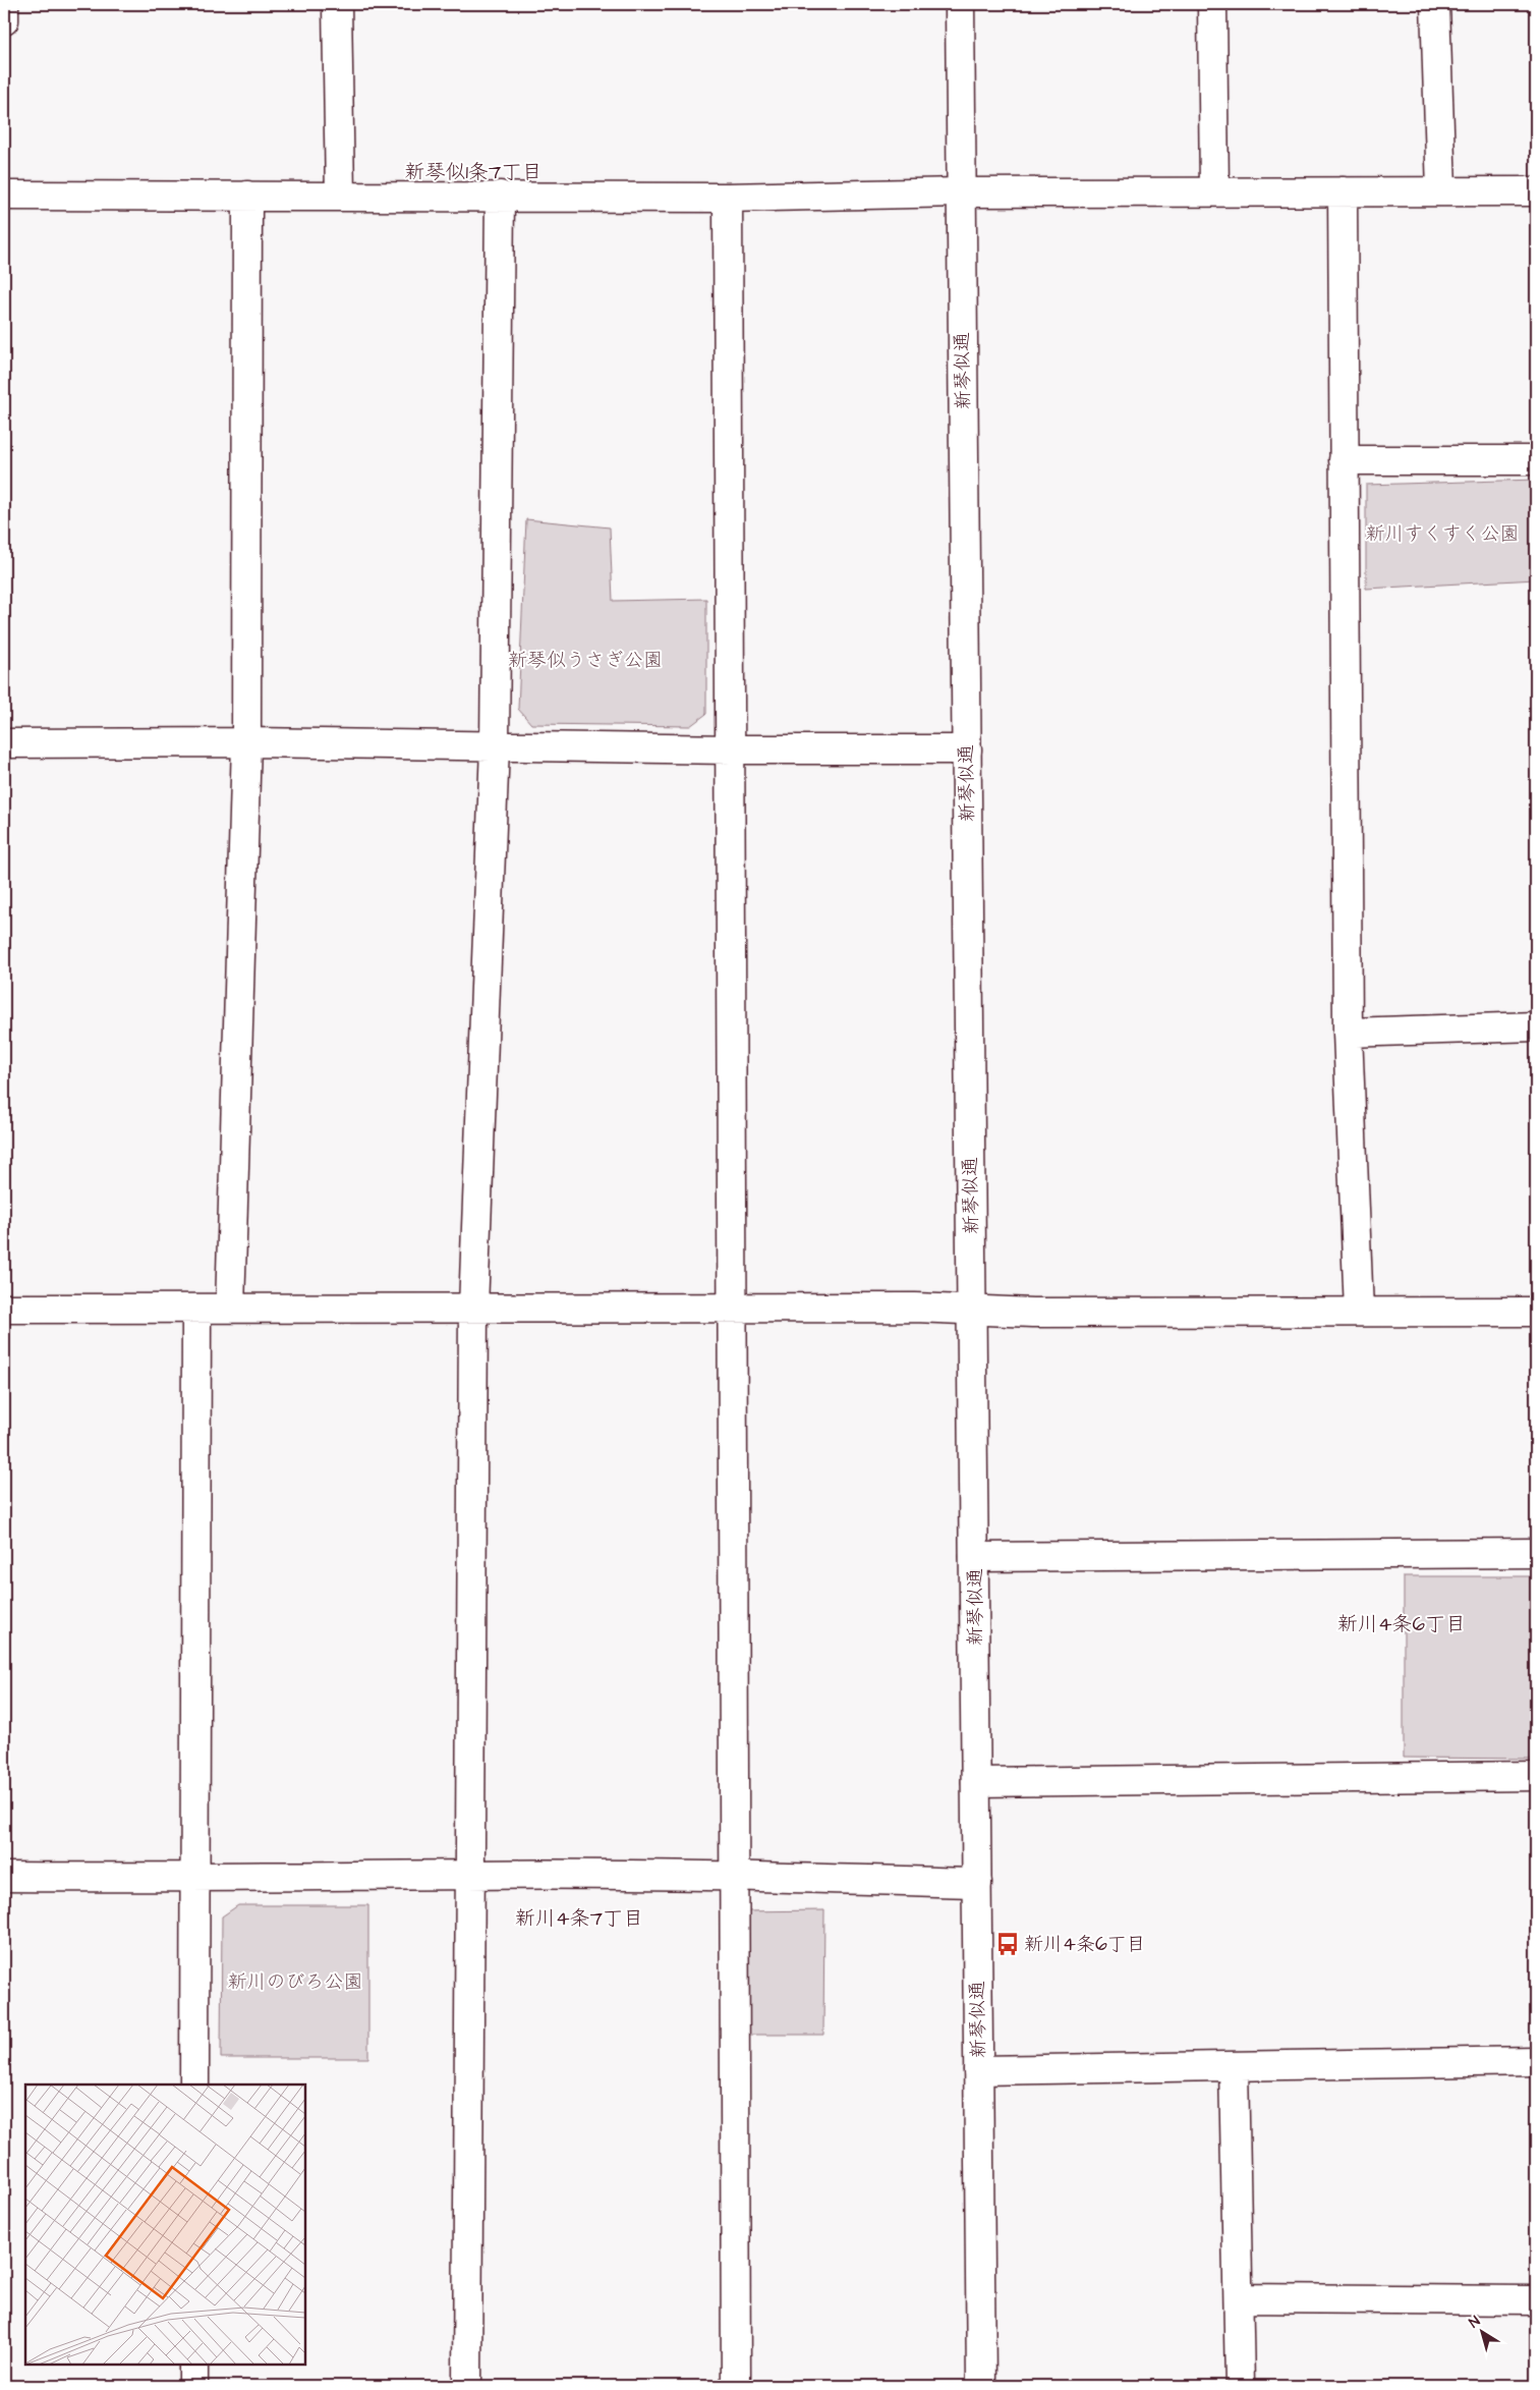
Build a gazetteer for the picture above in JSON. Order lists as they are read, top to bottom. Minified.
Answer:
{"streets":{"street":["新琴似通"]},"districts":["新琴似1条7丁目","新川4条6丁目","新川4条7丁目"],"parks":["新川すくすく公園","新琴似うさぎ公園","新川のびろ公園"],"places":{"bus stop":["新川4条6丁目"]},"north":"top left"}
